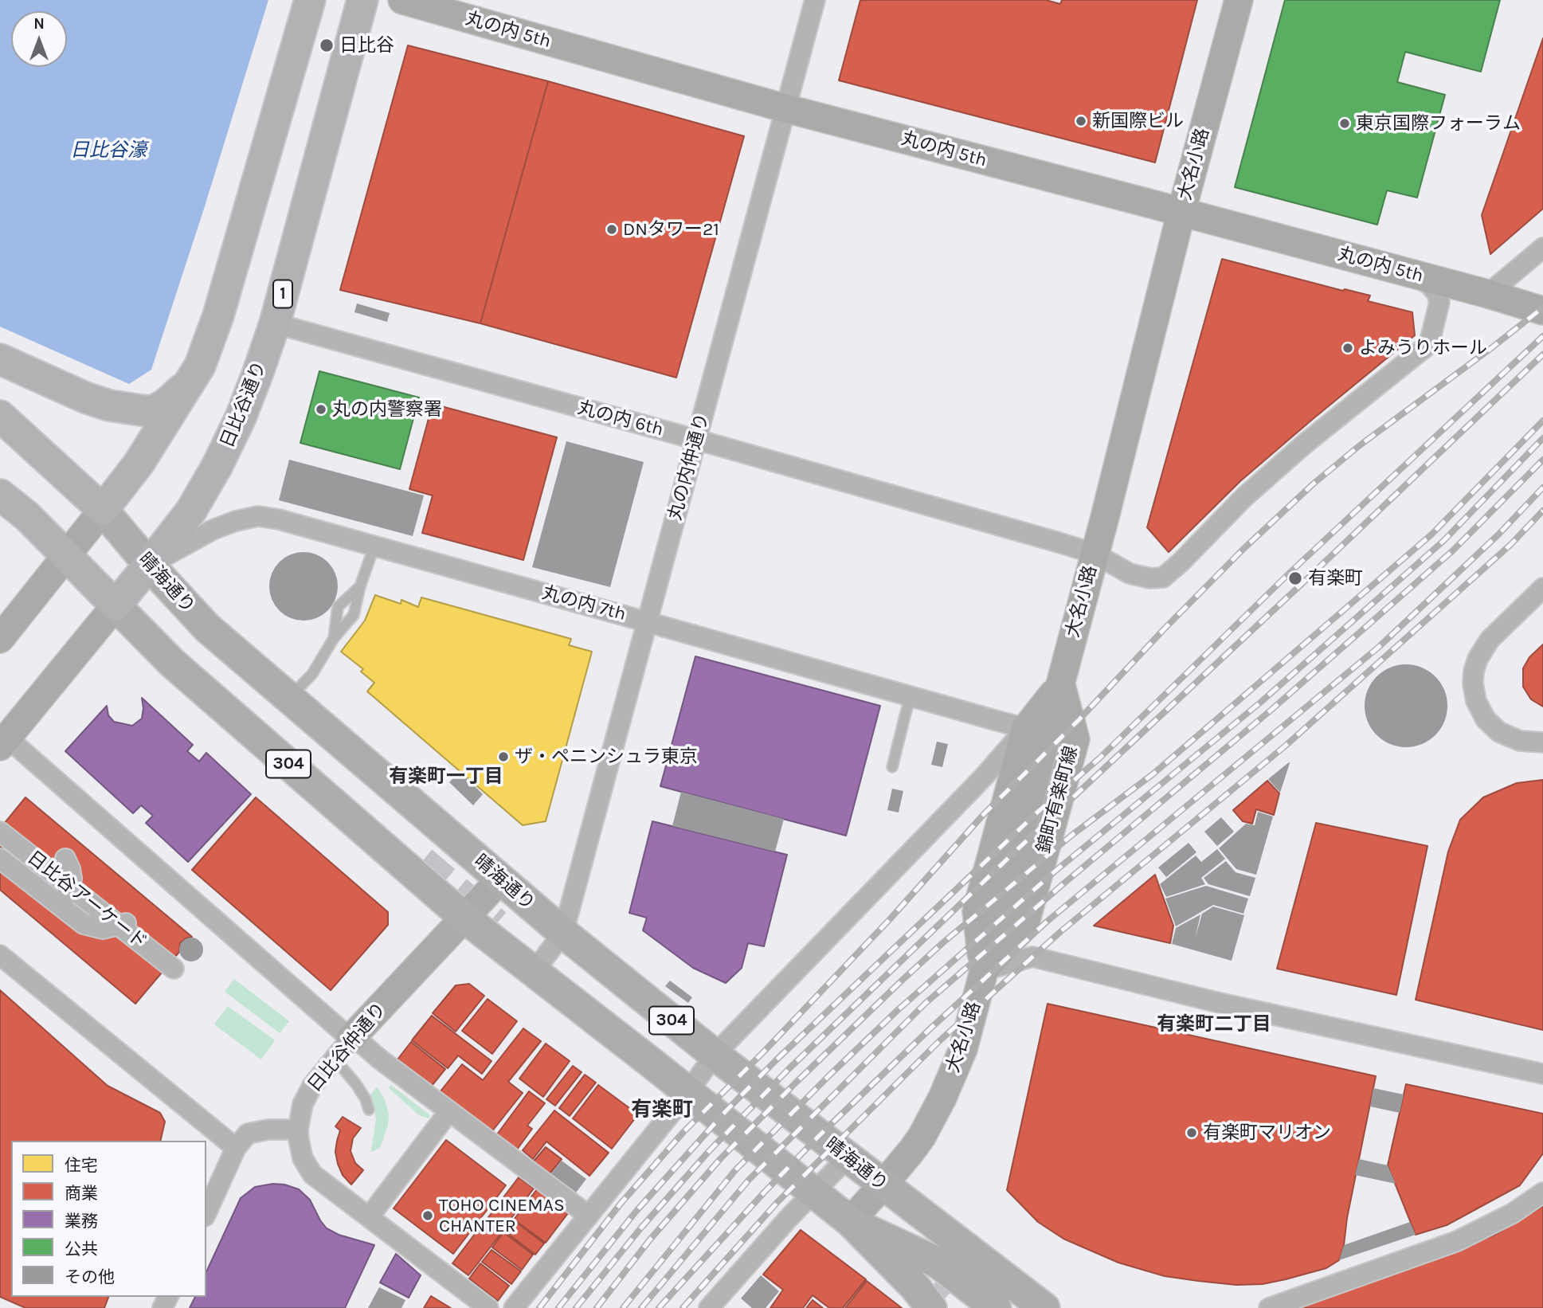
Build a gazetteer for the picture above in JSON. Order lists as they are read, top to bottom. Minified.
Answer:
{"streets":{"highway":["1","日比谷通り","晴海通り"],"main road":["丸の内 5th","大名小路","304","錦町有楽町線","日比谷仲通り"],"street":["丸の内 6th","丸の内仲通り","丸の内 7th","日比谷アーケード"]},"crossings":[["丸の内 5th","大名小路"],["丸の内 5th","丸の内 6th"],["丸の内 5th","丸の内仲通り"],["大名小路","丸の内 6th"],["大名小路","晴海通り"],["大名小路","丸の内 7th"],["大名小路","錦町有楽町線"],["日比谷通り","丸の内 6th"],["日比谷通り","晴海通り"],["日比谷通り","丸の内 7th"],["日比谷通り","304"],["丸の内 6th","丸の内仲通り"],["丸の内仲通り","晴海通り"],["丸の内仲通り","丸の内 7th"],["晴海通り","丸の内 7th"],["晴海通り","日比谷仲通り"],["304","日比谷仲通り"]],"districts":["有楽町一丁目","有楽町二丁目","有楽町"],"water":["日比谷濠"],"places":["日比谷","新国際ビル","東京国際フォーラム","DNタワー21","よみうりホール","丸の内警察署","有楽町","ザ・ペニンシュラ東京","有楽町マリオン","TOHO CINEMAS CHANTER"],"legend":["住宅","商業","業務","公共","その他"],"north":"top"}
